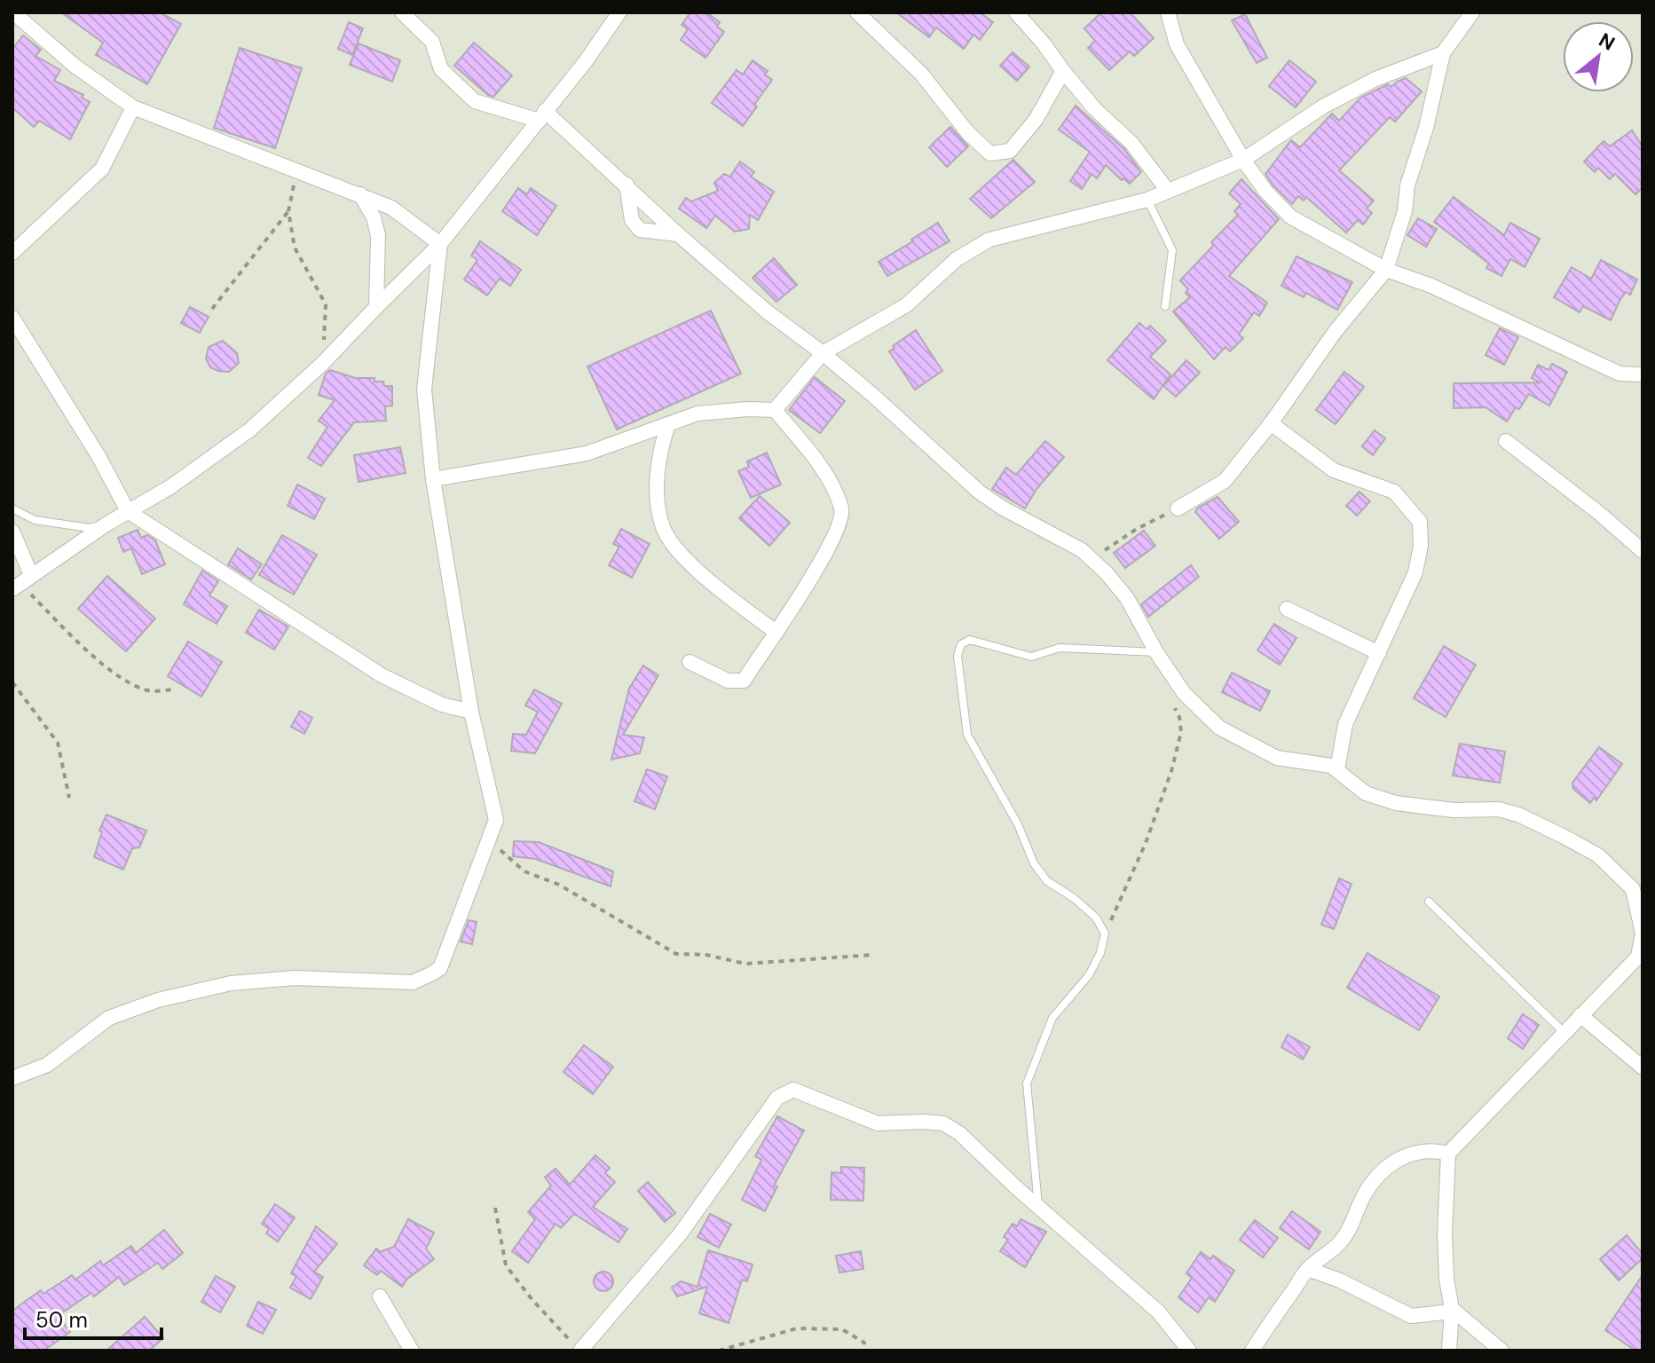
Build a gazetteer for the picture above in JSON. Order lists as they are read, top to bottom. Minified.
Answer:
{"scale_bar":"50 m","north":"top right"}
